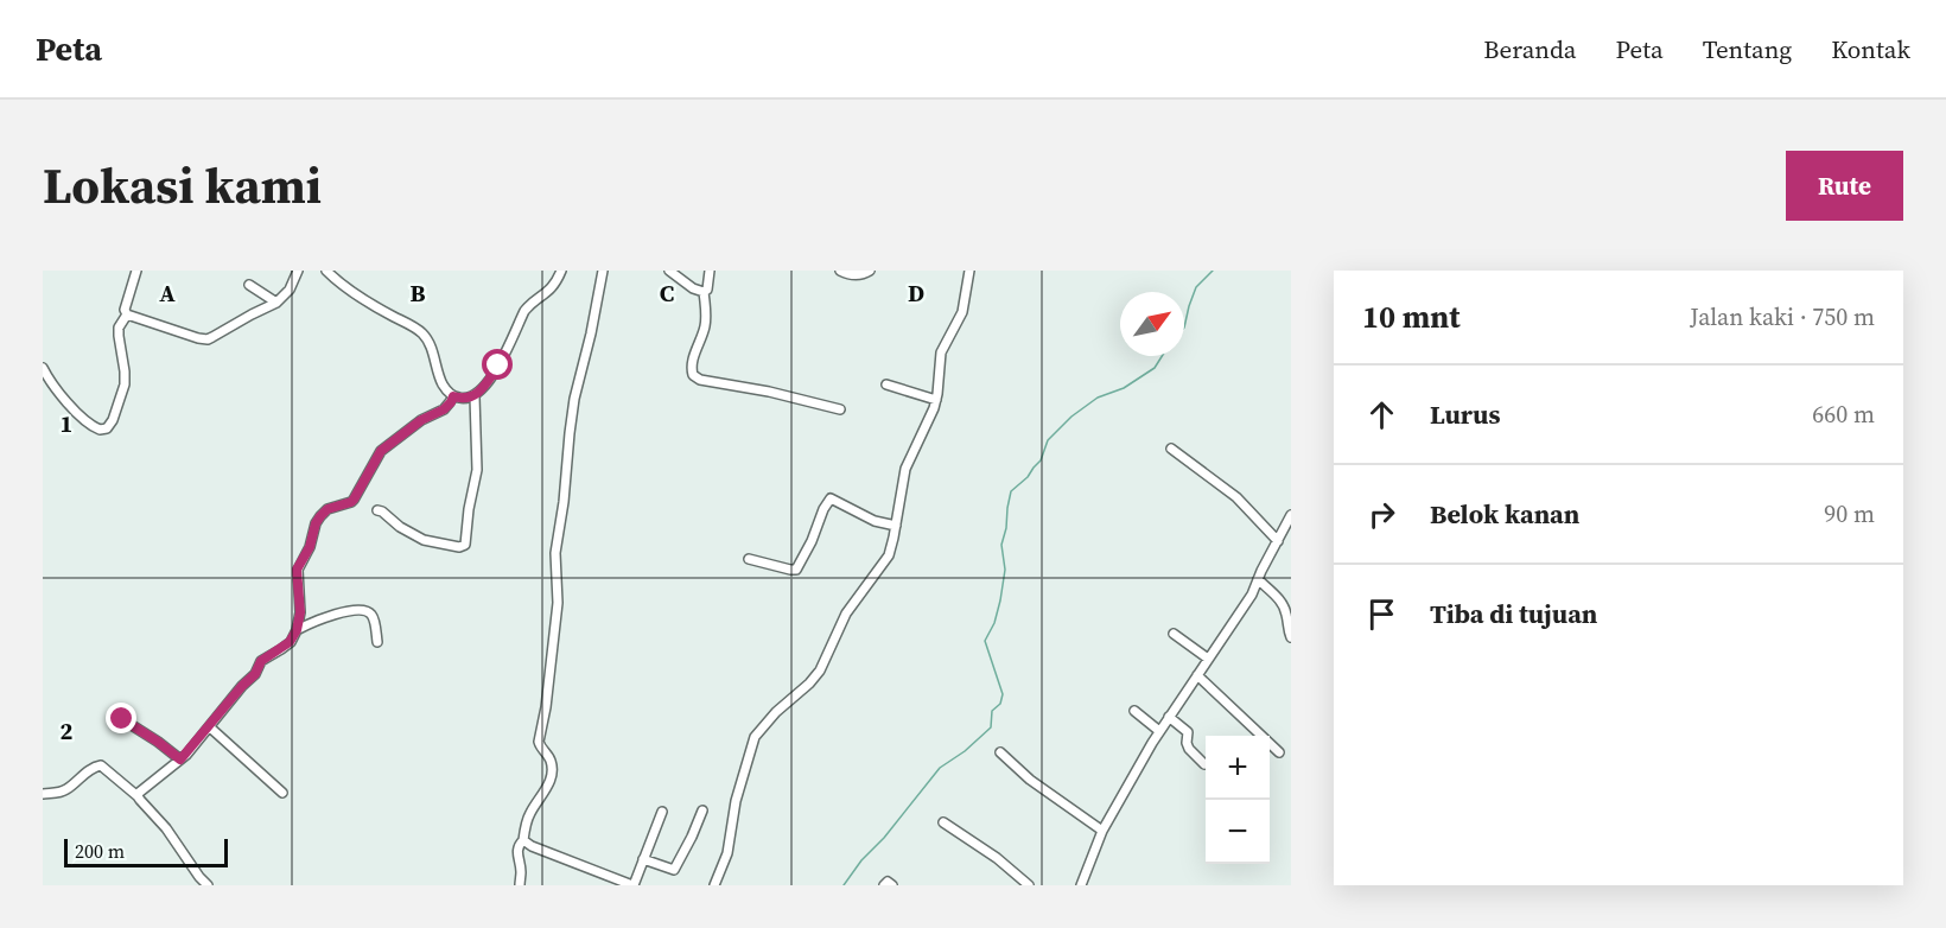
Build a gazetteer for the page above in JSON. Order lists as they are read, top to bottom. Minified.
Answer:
{"scale_bar":"200 m","north":"top right","page":{"header":"Peta","nav":["Beranda","Peta","Tentang","Kontak"],"title":"Lokasi kami","buttons":"Rute","heading":["10 mnt","Jalan kaki · 750 m"],"list":[["Lurus","660 m"],["Belok kanan","90 m"],"Tiba di tujuan"],"map_buttons":["+","−"],"scale":"200 m"},"grid":{"columns":["A","B","C","D"],"rows":["1","2"]}}
